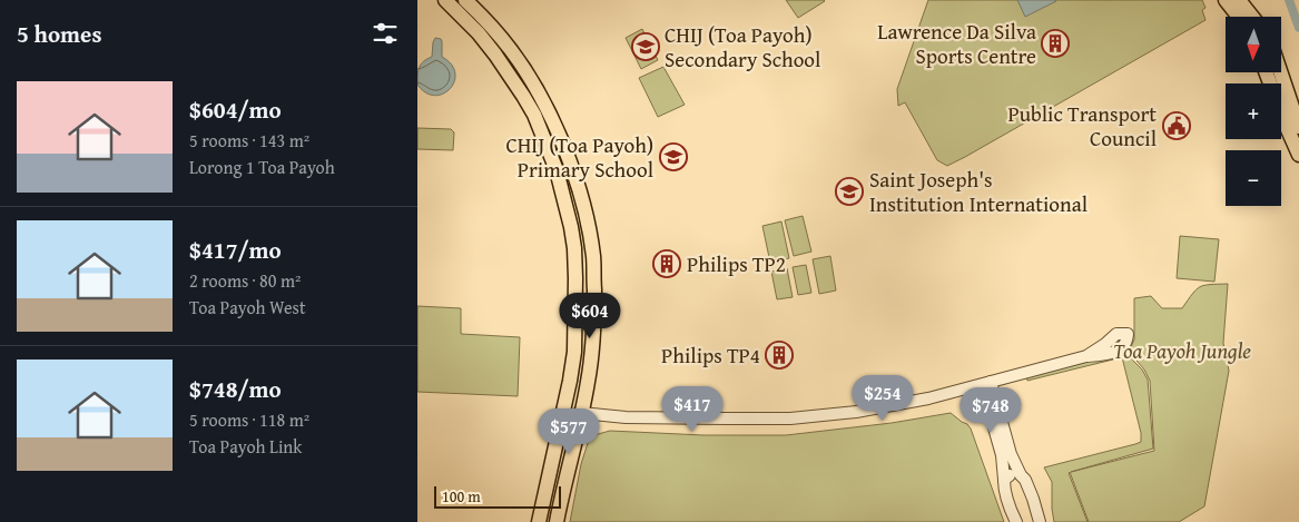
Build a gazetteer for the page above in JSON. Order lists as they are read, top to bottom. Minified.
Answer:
{"parks":["Toa Payoh Jungle"],"places":{"building":["Lawrence Da Silva Sports Centre","Philips TP2","Philips TP4"],"school or university":["CHIJ (Toa Payoh) Secondary School","CHIJ (Toa Payoh) Primary School","Saint Joseph's Institution International"],"public building":["Public Transport Council"]},"scale_bar":"100 m","north":"bottom","page":{"heading":"5 homes","map_buttons":["+","−"],"list":[{"name":"$604/mo","note":"5 rooms · 143 m² · Lorong 1 Toa Payoh"},{"name":"$417/mo","note":"2 rooms · 80 m² · Toa Payoh West"},{"name":"$748/mo","note":"5 rooms · 118 m² · Toa Payoh Link"}],"price":["$604","$254","$417","$748","$577"],"scale":"100 m"}}
